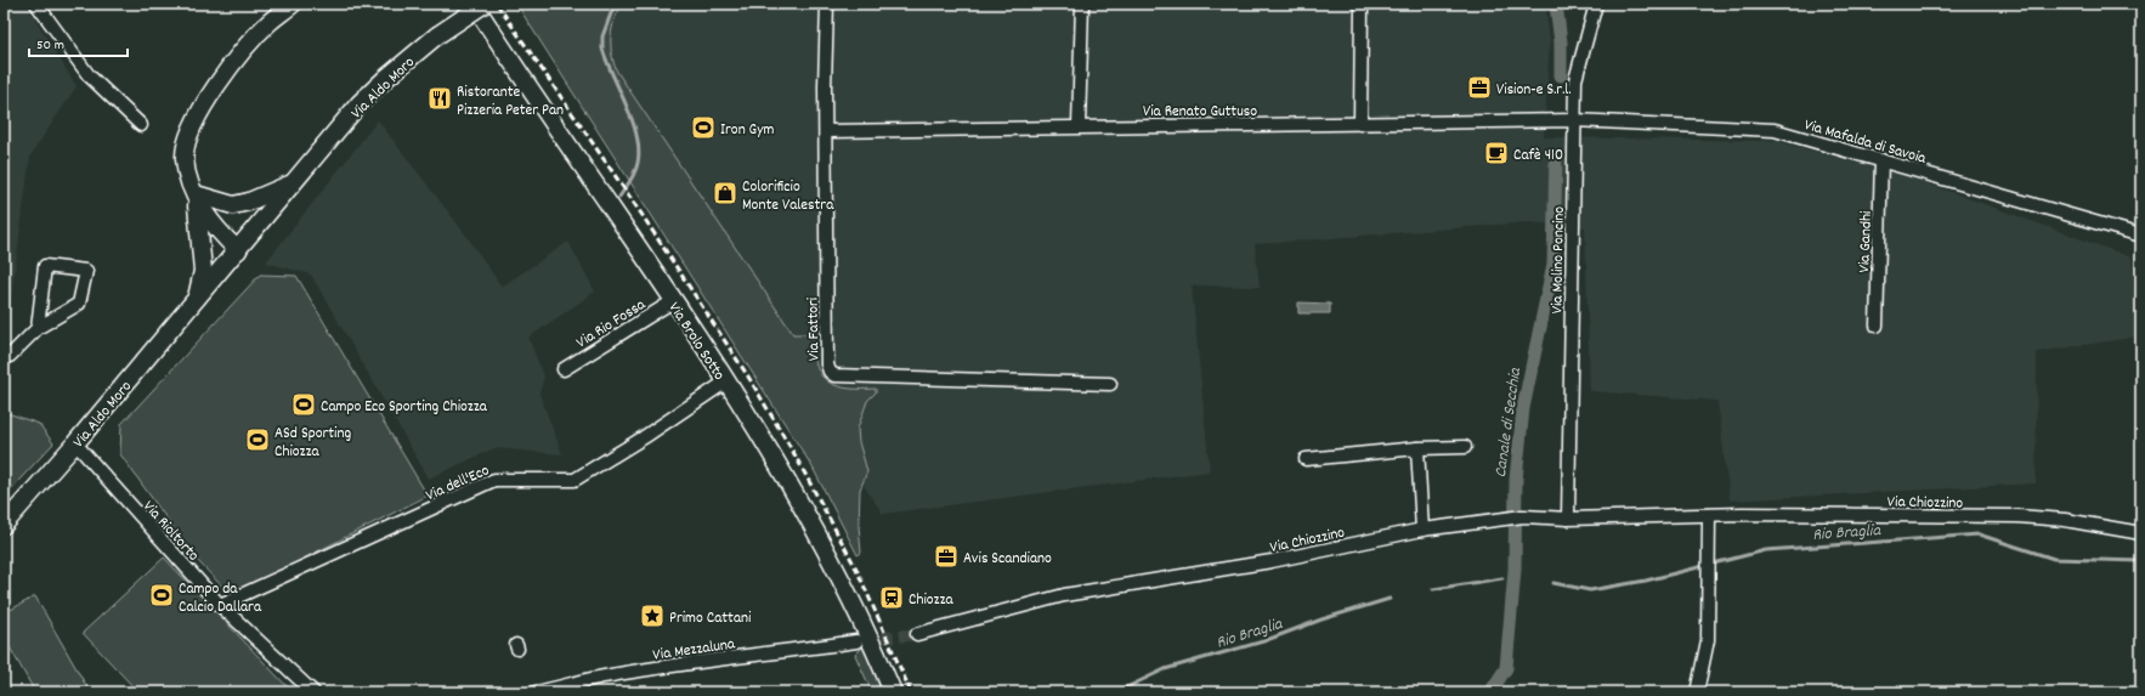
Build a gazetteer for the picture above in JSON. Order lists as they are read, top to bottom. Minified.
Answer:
{"streets":{"main road":["Via Aldo Moro","Via Brolo Sotto"],"street":["Via Renato Guttuso","Via Mafalda di Savoia","Via Gandhi","Via Molino Poncino","Via Rio Fossa","Via Fattori","Via dell'Eco","Via Chiozzino","Via Rioltorto","Via Mezzaluna"]},"crossings":[["Via Aldo Moro","Via Rioltorto"],["Via Renato Guttuso","Via Mafalda di Savoia"],["Via Renato Guttuso","Via Molino Poncino"],["Via Renato Guttuso","Via Fattori"],["Via Mafalda di Savoia","Via Gandhi"],["Via Mafalda di Savoia","Via Molino Poncino"],["Via Molino Poncino","Via Chiozzino"],["Via Rio Fossa","Via Brolo Sotto"],["Via Brolo Sotto","Via dell'Eco"],["Via dell'Eco","Via Rioltorto"]],"water":["Canale di Secchia","Rio Braglia"],"places":{"office":["Vision-e S.r.l.","Avis Scandiano"],"restaurant":["Ristorante Pizzeria Peter Pan"],"sports":["Iron Gym","Campo Eco Sporting Chiozza","ASd Sporting Chiozza","Campo da Calcio Dallara"],"cafe":["Cafè 410"],"shop":["Colorificio Monte Valestra"],"station":["Chiozza"],"place":["Primo Cattani"]},"scale_bar":"50 m"}
